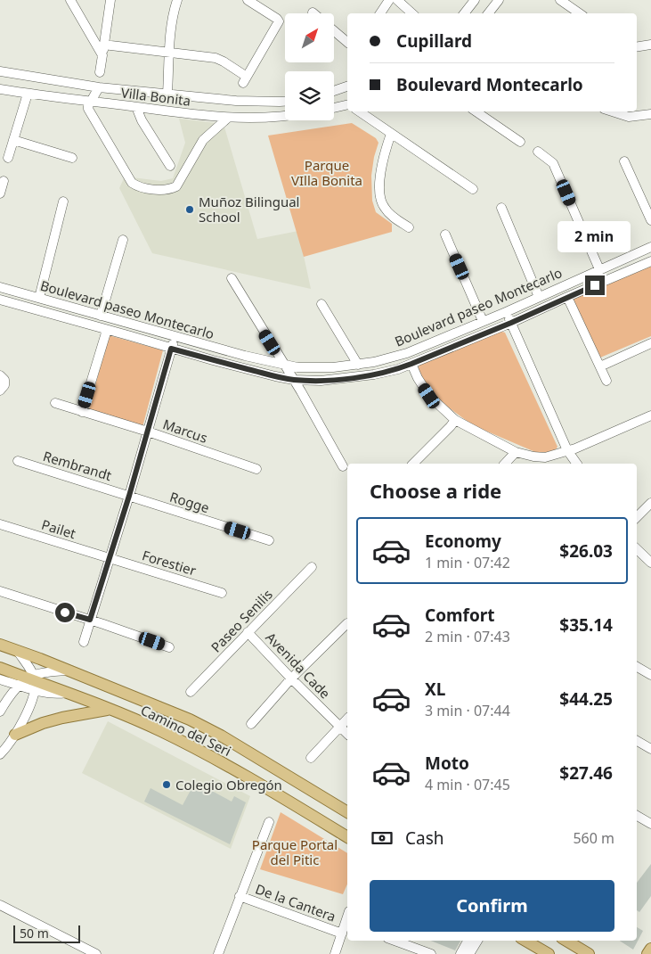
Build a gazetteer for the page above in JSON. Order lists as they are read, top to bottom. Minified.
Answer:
{"streets":{"main road":["Camino del Seri"],"street":["Villa Bonita","Boulevard paseo Montecarlo","Marcus","Rembrandt","Rogge","Pailet","Forestier","Paseo Senilis","Avenida Cade","De la Cantera"]},"crossings":[["Rembrandt","Rogge"],["Pailet","Forestier"],["Paseo Senilis","Avenida Cade"]],"parks":["Parque VIlla Bonita","Parque Portal del Pitic"],"places":["Muñoz Bilingual School","Colegio Obregón"],"scale_bar":"50 m","north":"top right","page":{"banner":["Cupillard","Boulevard Montecarlo"],"bubble":"2 min","heading":"Choose a ride","list":[{"name":"Economy","note":"1 min · 07:42","value":"$26.03"},{"name":"Comfort","note":"2 min · 07:43","value":"$35.14"},{"name":"XL","note":"3 min · 07:44","value":"$44.25"},{"name":"Moto","note":"4 min · 07:45","value":"$27.46"}],"pay":["Cash","560 m"],"buttons":"Confirm","scale":"50 m"}}
